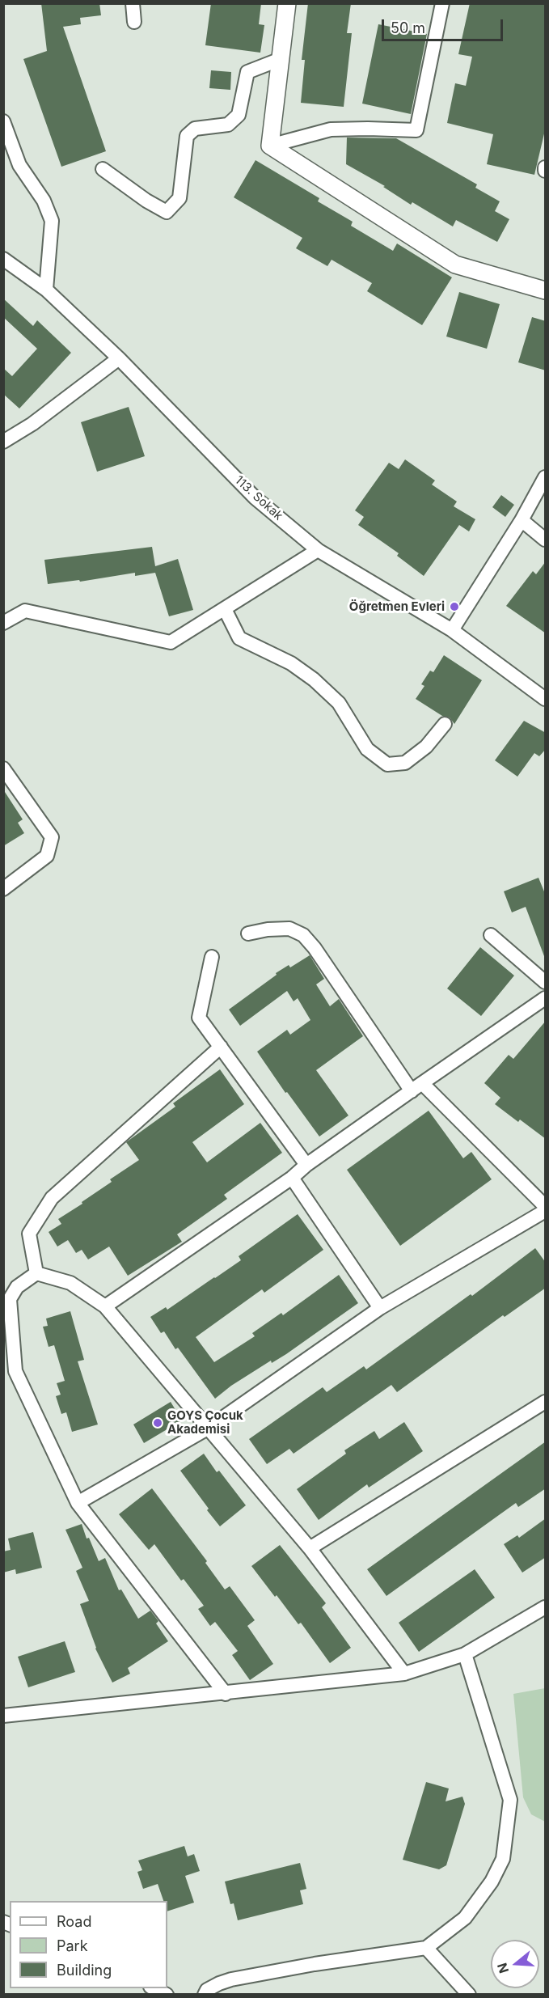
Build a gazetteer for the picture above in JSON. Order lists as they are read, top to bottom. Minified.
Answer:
{"streets":{"street":["113. Sokak"]},"places":["Öğretmen Evleri","GOYS Çocuk Akademisi"],"legend":["Road","Park","Building"],"scale_bar":"50 m","north":"left"}
